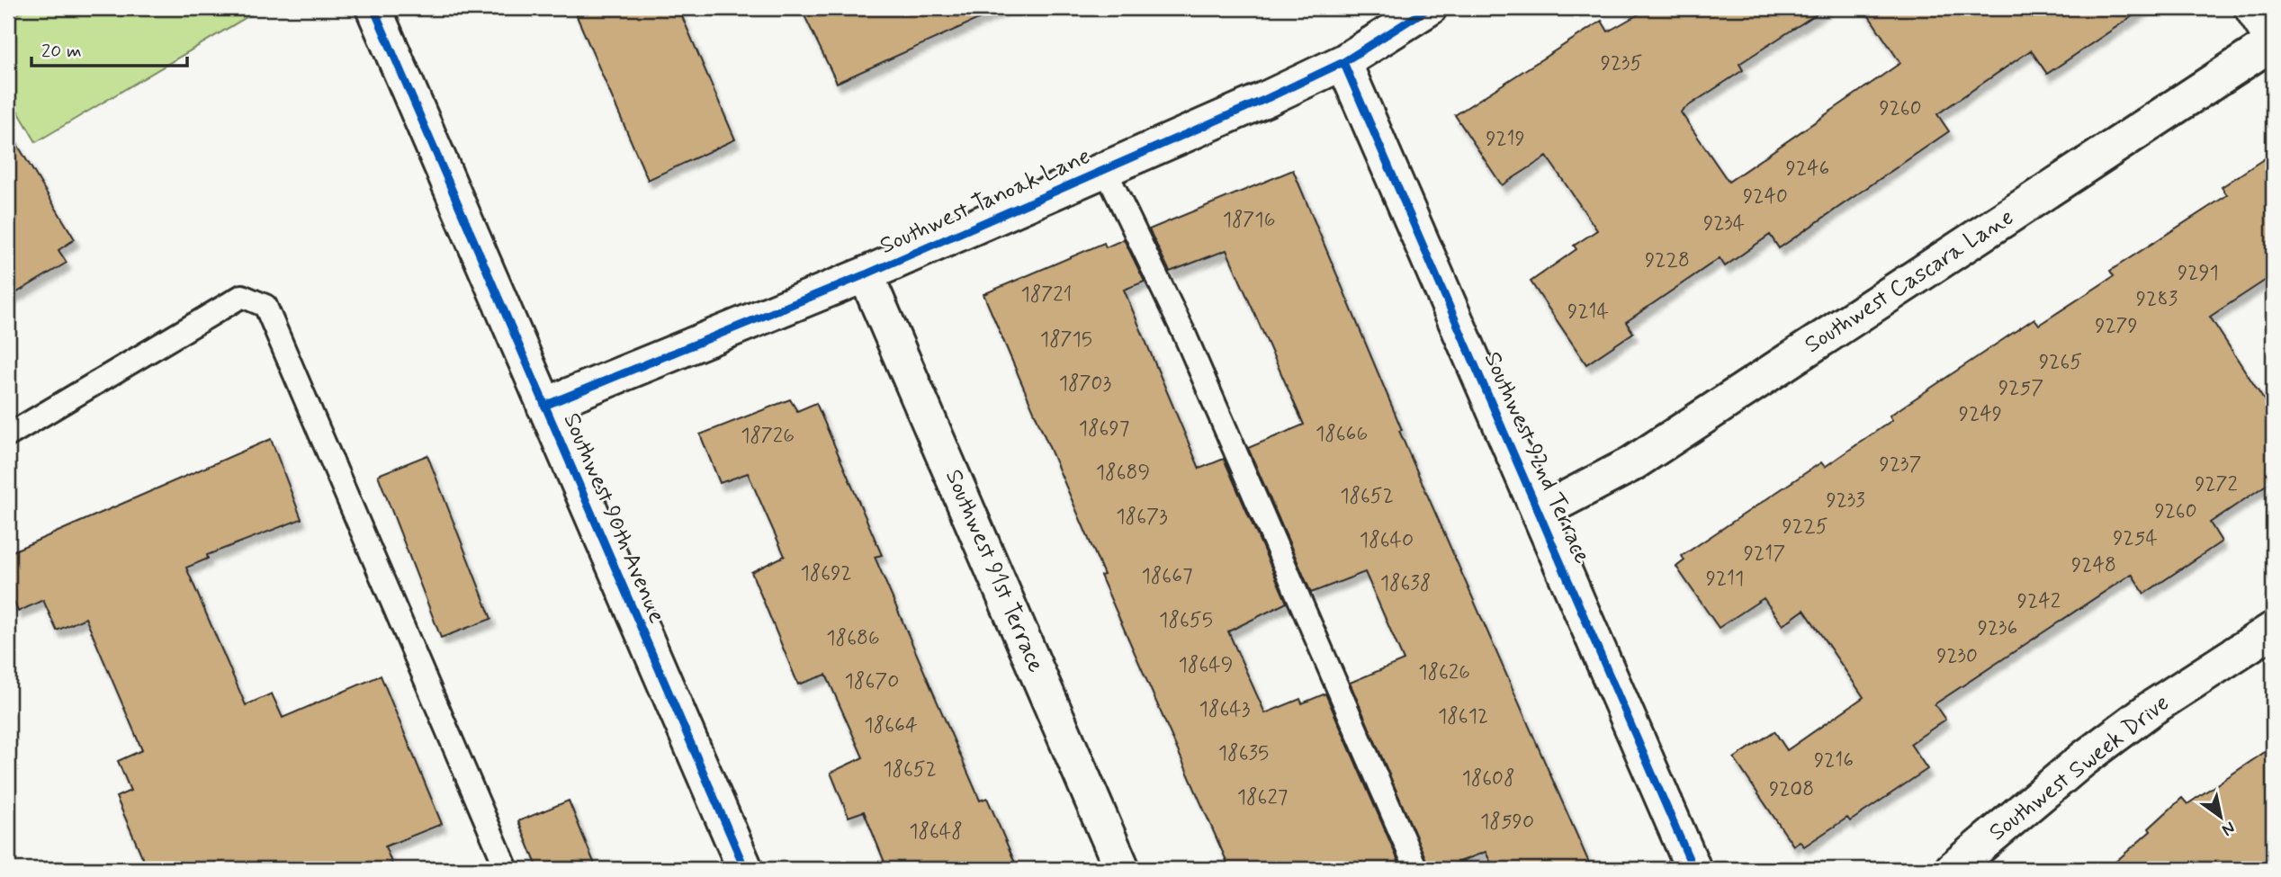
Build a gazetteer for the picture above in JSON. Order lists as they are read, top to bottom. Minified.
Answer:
{"streets":{"street":["Southwest Tanoak Lane","Southwest Cascara Lane","Southwest 92nd Terrace","Southwest 90th Avenue","Southwest 91st Terrace","Southwest Sweek Drive"]},"crossings":[["Southwest Tanoak Lane","Southwest 92nd Terrace"],["Southwest Tanoak Lane","Southwest 90th Avenue"],["Southwest Tanoak Lane","Southwest 91st Terrace"],["Southwest Cascara Lane","Southwest 92nd Terrace"]],"house_numbers":["9235","9260","9219","9246","9240","18716","9234","9228","9291","18721","9283","9214","9279","18715","9265","18703","9257","9249","18697","18666","18726","9237","18689","9272","18652","9233","9260","18673","9225","9254","18640","9217","9248","18692","18667","9211","18638","9242","18655","9236","18686","9230","18649","18626","18670","18643","18612","18664","18635","9216","18652","18608","9208","18627","18590","18648"],"scale_bar":"20 m","north":"bottom right"}
